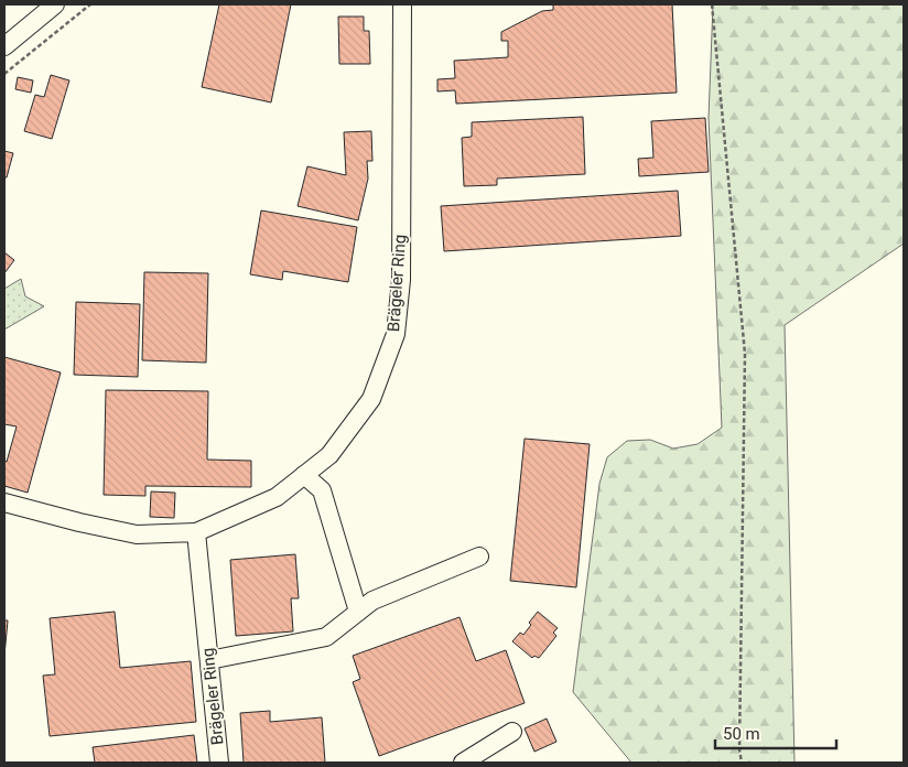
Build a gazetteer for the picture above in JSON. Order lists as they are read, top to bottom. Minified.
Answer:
{"streets":{"street":["Brägeler Ring"]},"scale_bar":"50 m"}
